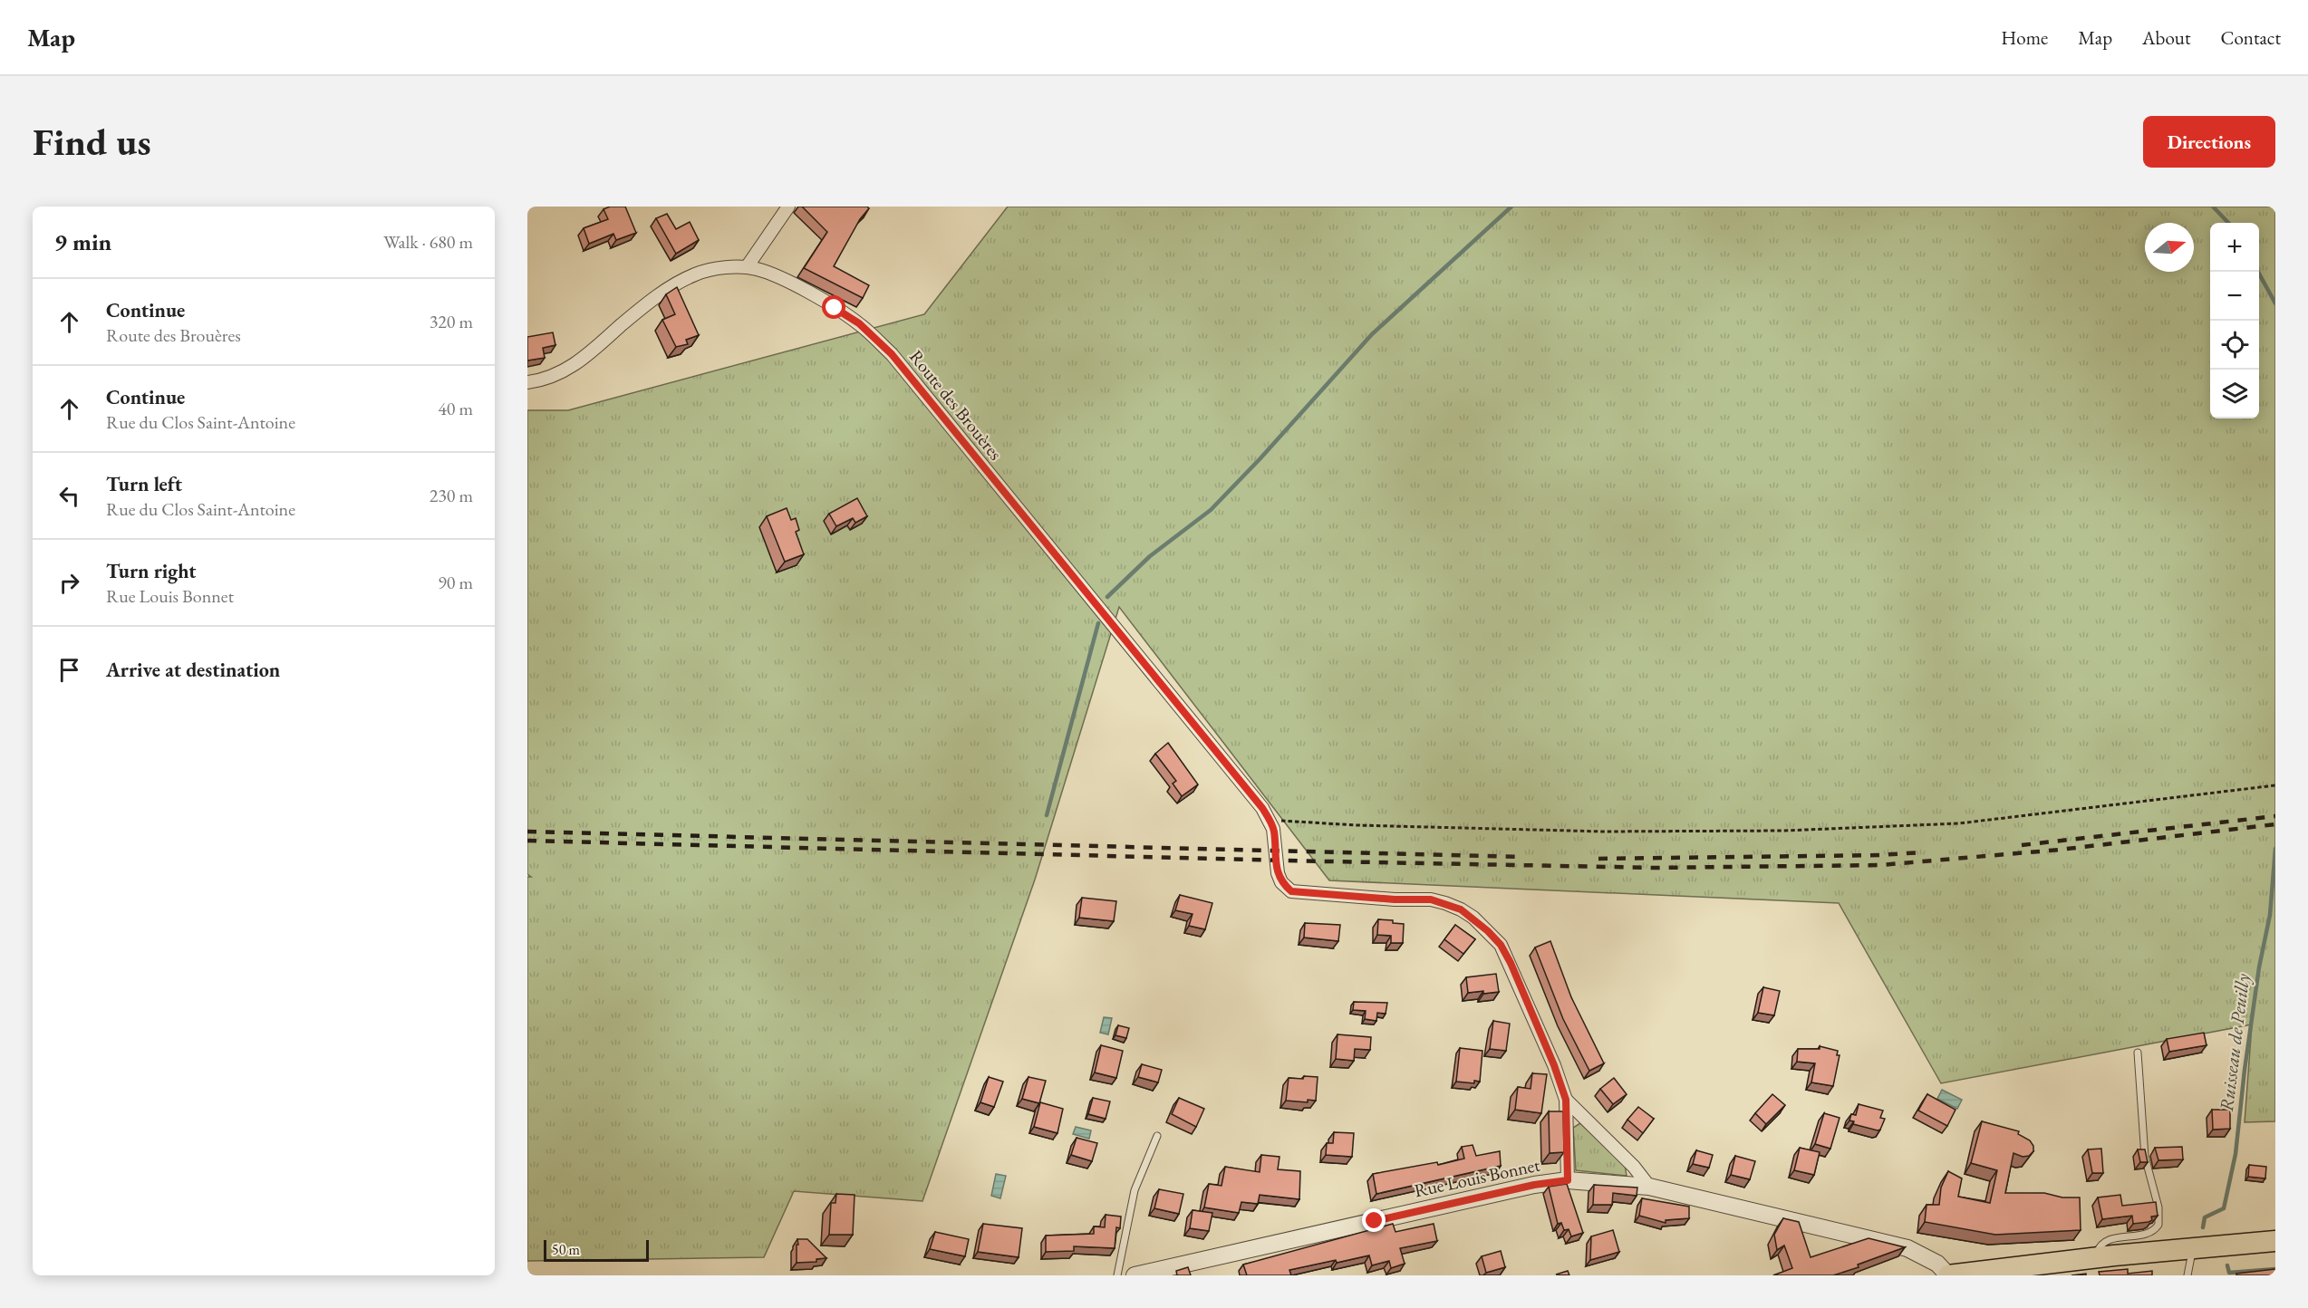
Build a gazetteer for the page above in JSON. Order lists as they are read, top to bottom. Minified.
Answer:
{"streets":{"street":["Route des Brouères","Rue Louis Bonnet"]},"water":["Ruisseau de Peuilly"],"scale_bar":"50 m","north":"right","page":{"header":"Map","nav":["Home","Map","About","Contact"],"buttons":"Directions","title":"Find us","heading":["9 min","Walk · 680 m"],"map_buttons":["+","−"],"list":[["Continue","Route des Brouères","320 m"],["Continue","Rue du Clos Saint-Antoine","40 m"],["Turn left","Rue du Clos Saint-Antoine","230 m"],["Turn right","Rue Louis Bonnet","90 m"],"Arrive at destination"],"scale":"50 m"}}
